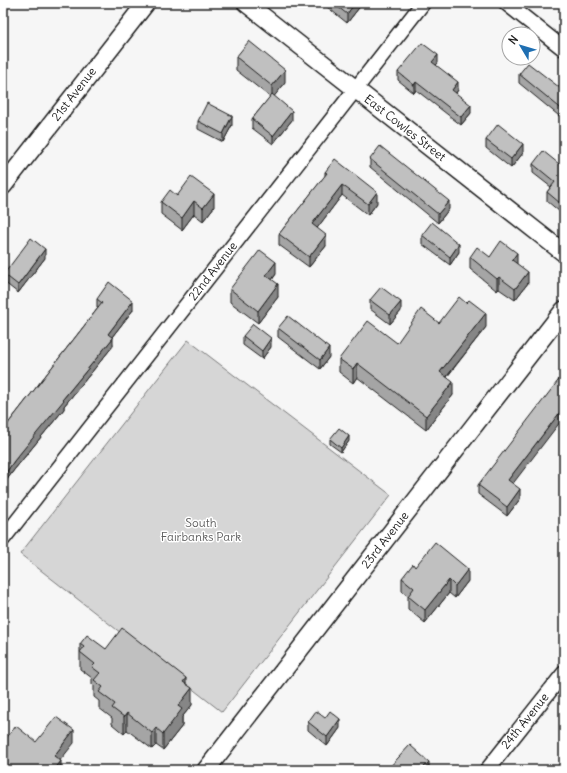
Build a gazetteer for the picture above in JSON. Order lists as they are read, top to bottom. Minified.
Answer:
{"streets":{"street":["21st Avenue","East Cowles Street","22nd Avenue","23rd Avenue","24th Avenue"]},"crossings":[["East Cowles Street","22nd Avenue"]],"parks":["South Fairbanks Park"],"north":"top left"}
